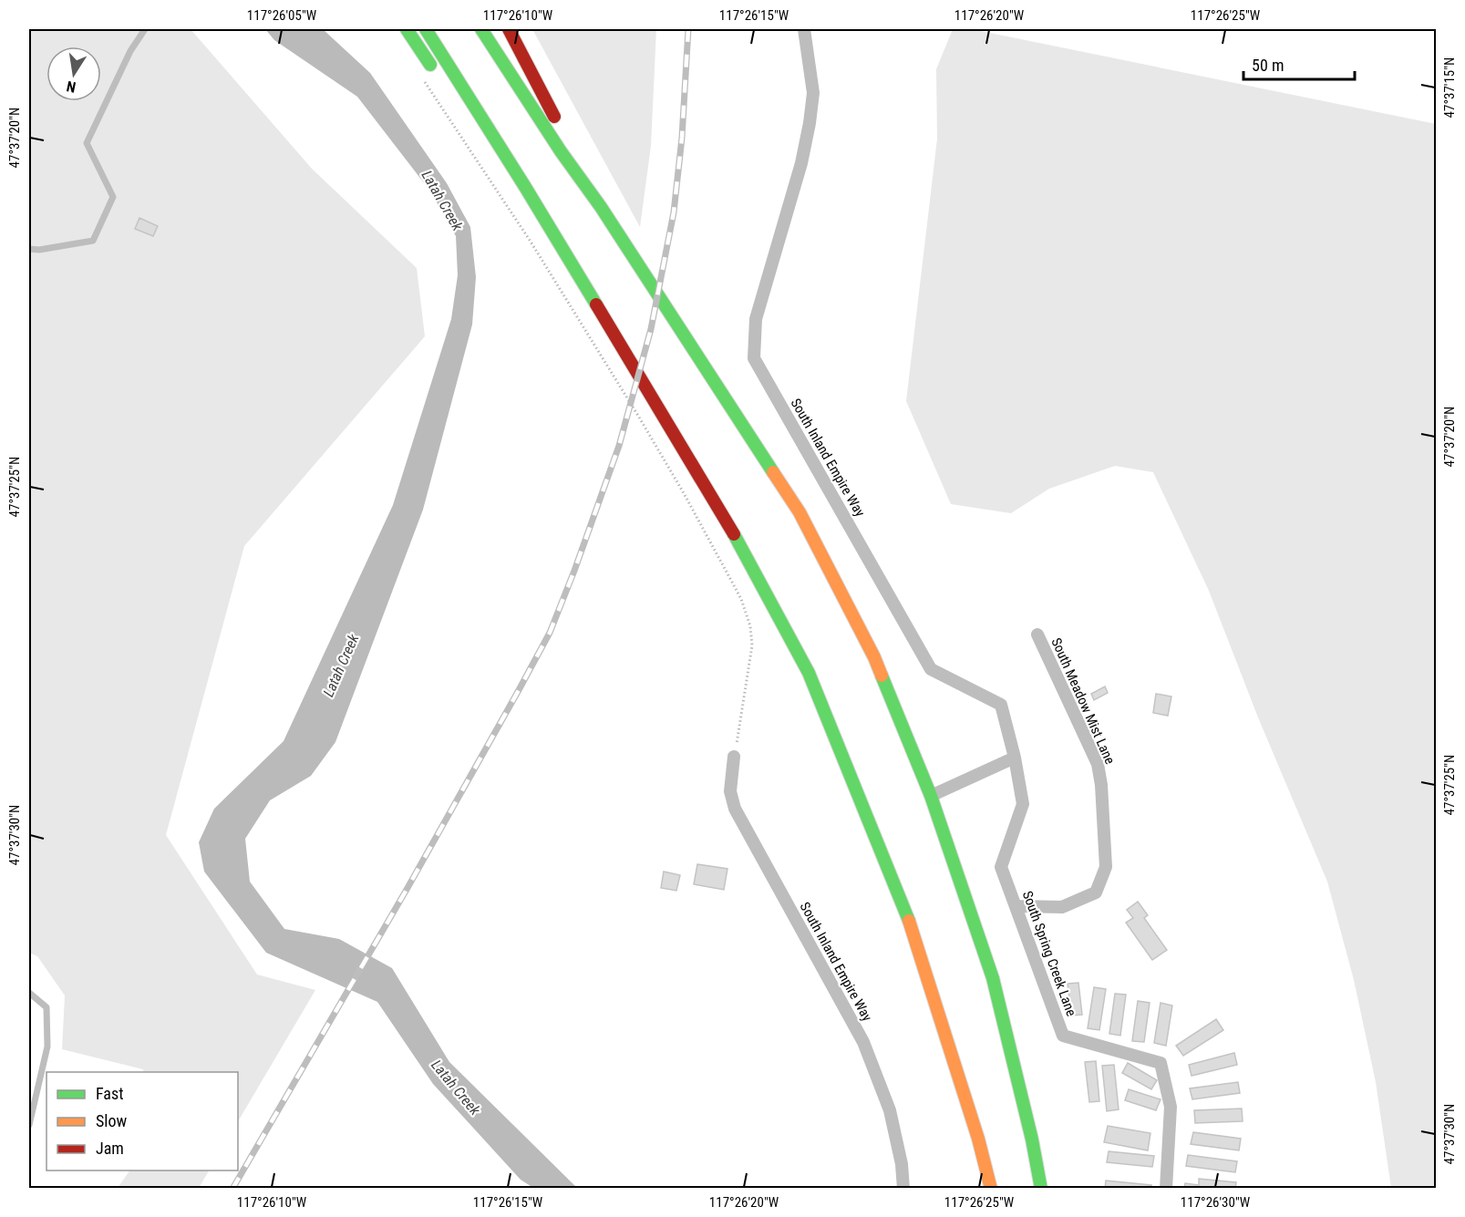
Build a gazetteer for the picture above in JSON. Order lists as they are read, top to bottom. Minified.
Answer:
{"streets":{"street":["South Inland Empire Way","South Meadow Mist Lane","South Spring Creek Lane"]},"crossings":[["South Inland Empire Way","South Spring Creek Lane"],["South Meadow Mist Lane","South Spring Creek Lane"]],"water":["Latah Creek"],"legend":["Fast","Slow","Jam"],"scale_bar":"50 m","north":"bottom","coordinates":["117°26'05\"W","117°26'10\"W","117°26'15\"W","117°26'20\"W","117°26'25\"W","47°37'15\"N","47°37'20\"N","47°37'25\"N","47°37'30\"N","117°26'30\"W"]}
